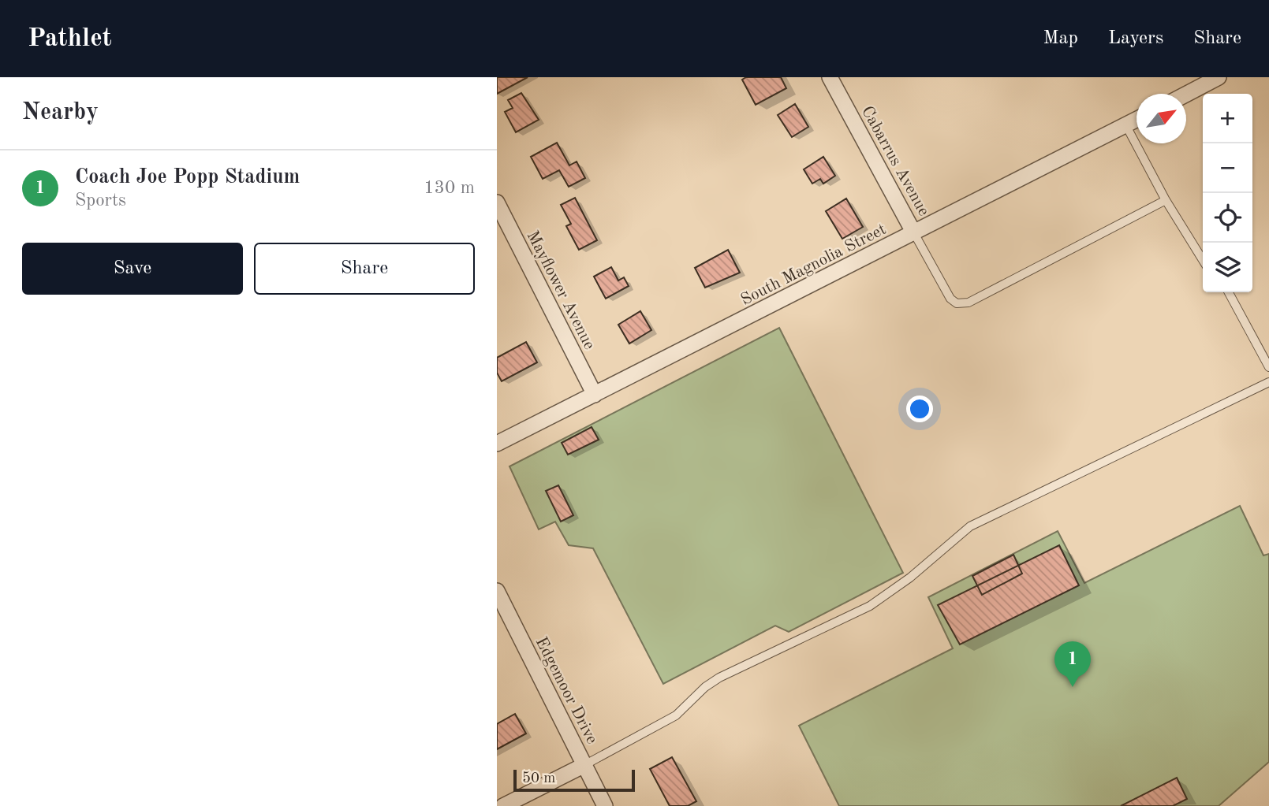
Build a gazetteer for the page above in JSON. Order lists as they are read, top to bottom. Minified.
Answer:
{"streets":{"street":["Cabarrus Avenue","South Magnolia Street","Mayflower Avenue","Edgemoor Drive"]},"crossings":[["Cabarrus Avenue","South Magnolia Street"],["South Magnolia Street","Mayflower Avenue"]],"scale_bar":"50 m","north":"top right","page":{"header":"Pathlet","nav":["Map","Layers","Share"],"heading":"Nearby","map_buttons":["+","−"],"list":[{"mark":"1","name":"Coach Joe Popp Stadium","note":"Sports","value":"130 m"}],"buttons":["Save","Share"],"pins":"1","scale":"50 m"}}
